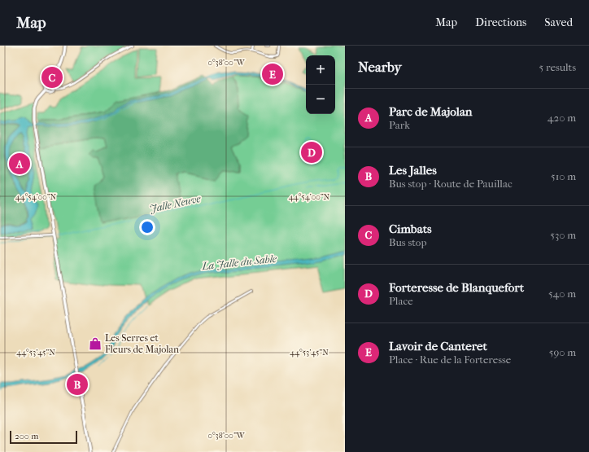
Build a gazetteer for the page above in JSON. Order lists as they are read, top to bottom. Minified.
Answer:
{"water":["Jalle Neuve","La Jalle du Sable"],"places":{"shop":["Les Serres et Fleurs de Majolan"]},"scale_bar":"200 m","page":{"header":"Map","nav":["Map","Directions","Saved"],"heading":["Nearby","5 results"],"map_buttons":["+","−"],"pins":["E","C","D","A","B"],"list":[{"mark":"A","name":"Parc de Majolan","note":"Park","value":"420 m"},{"mark":"B","name":"Les Jalles","note":"Bus stop · Route de Pauillac","value":"510 m"},{"mark":"C","name":"Cimbats","note":"Bus stop","value":"530 m"},{"mark":"D","name":"Forteresse de Blanquefort","note":"Place","value":"540 m"},{"mark":"E","name":"Lavoir de Canteret","note":"Place · Rue de la Forteresse","value":"590 m"}],"scale":"200 m"},"coordinates":["0°38'00\"W","44°54'00\"N","44°53'45\"N"]}
